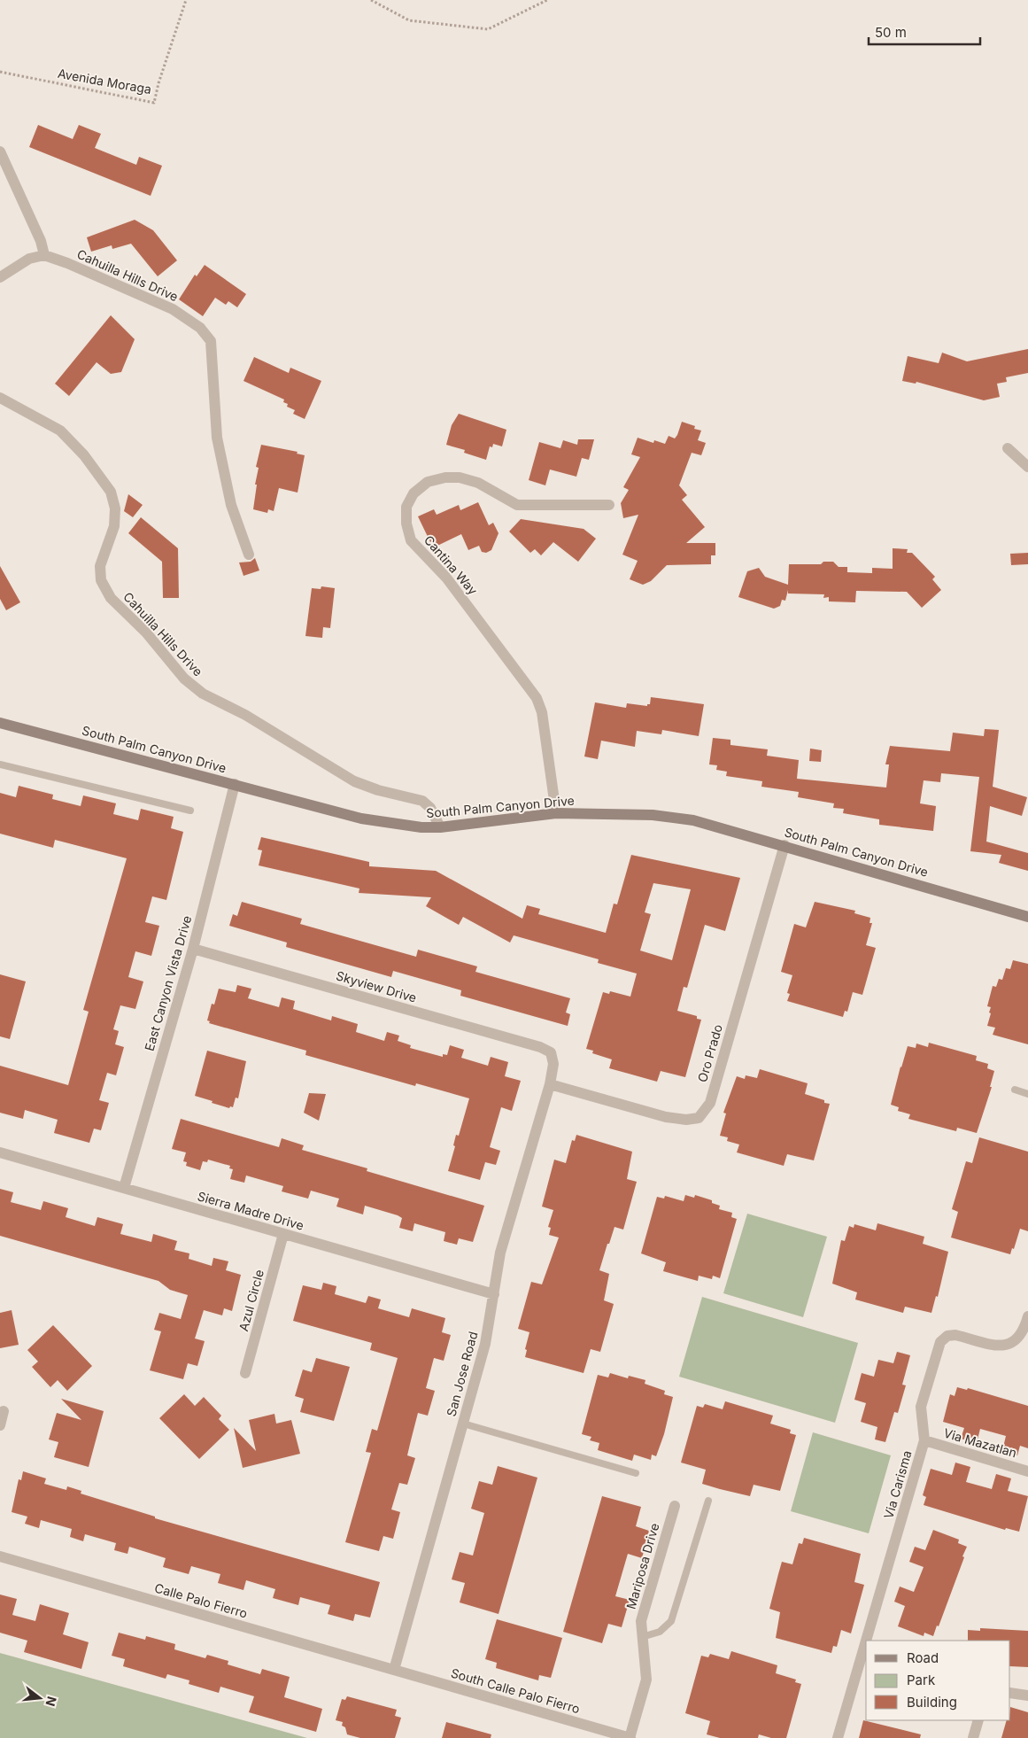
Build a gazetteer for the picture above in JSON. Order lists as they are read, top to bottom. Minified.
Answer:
{"streets":{"street":["Cahuilla Hills Drive","Cantina Way","South Palm Canyon Drive","East Canyon Vista Drive","Skyview Drive","Oro Prado","Sierra Madre Drive","Azul Circle","San Jose Road","Via Mazatlan","Via Carisma","Mariposa Drive","Calle Palo Fierro","South Calle Palo Fierro"],"path":["Avenida Moraga"]},"crossings":[["Cahuilla Hills Drive","South Palm Canyon Drive"],["Cantina Way","South Palm Canyon Drive"],["South Palm Canyon Drive","East Canyon Vista Drive"],["South Palm Canyon Drive","Oro Prado"],["East Canyon Vista Drive","Skyview Drive"],["East Canyon Vista Drive","Sierra Madre Drive"],["Skyview Drive","San Jose Road"],["Oro Prado","San Jose Road"],["Sierra Madre Drive","Azul Circle"],["Sierra Madre Drive","San Jose Road"],["San Jose Road","Calle Palo Fierro"],["San Jose Road","South Calle Palo Fierro"],["Via Mazatlan","Via Carisma"],["Mariposa Drive","South Calle Palo Fierro"],["Calle Palo Fierro","South Calle Palo Fierro"]],"legend":["Road","Park","Building"],"scale_bar":"50 m","north":"right"}
